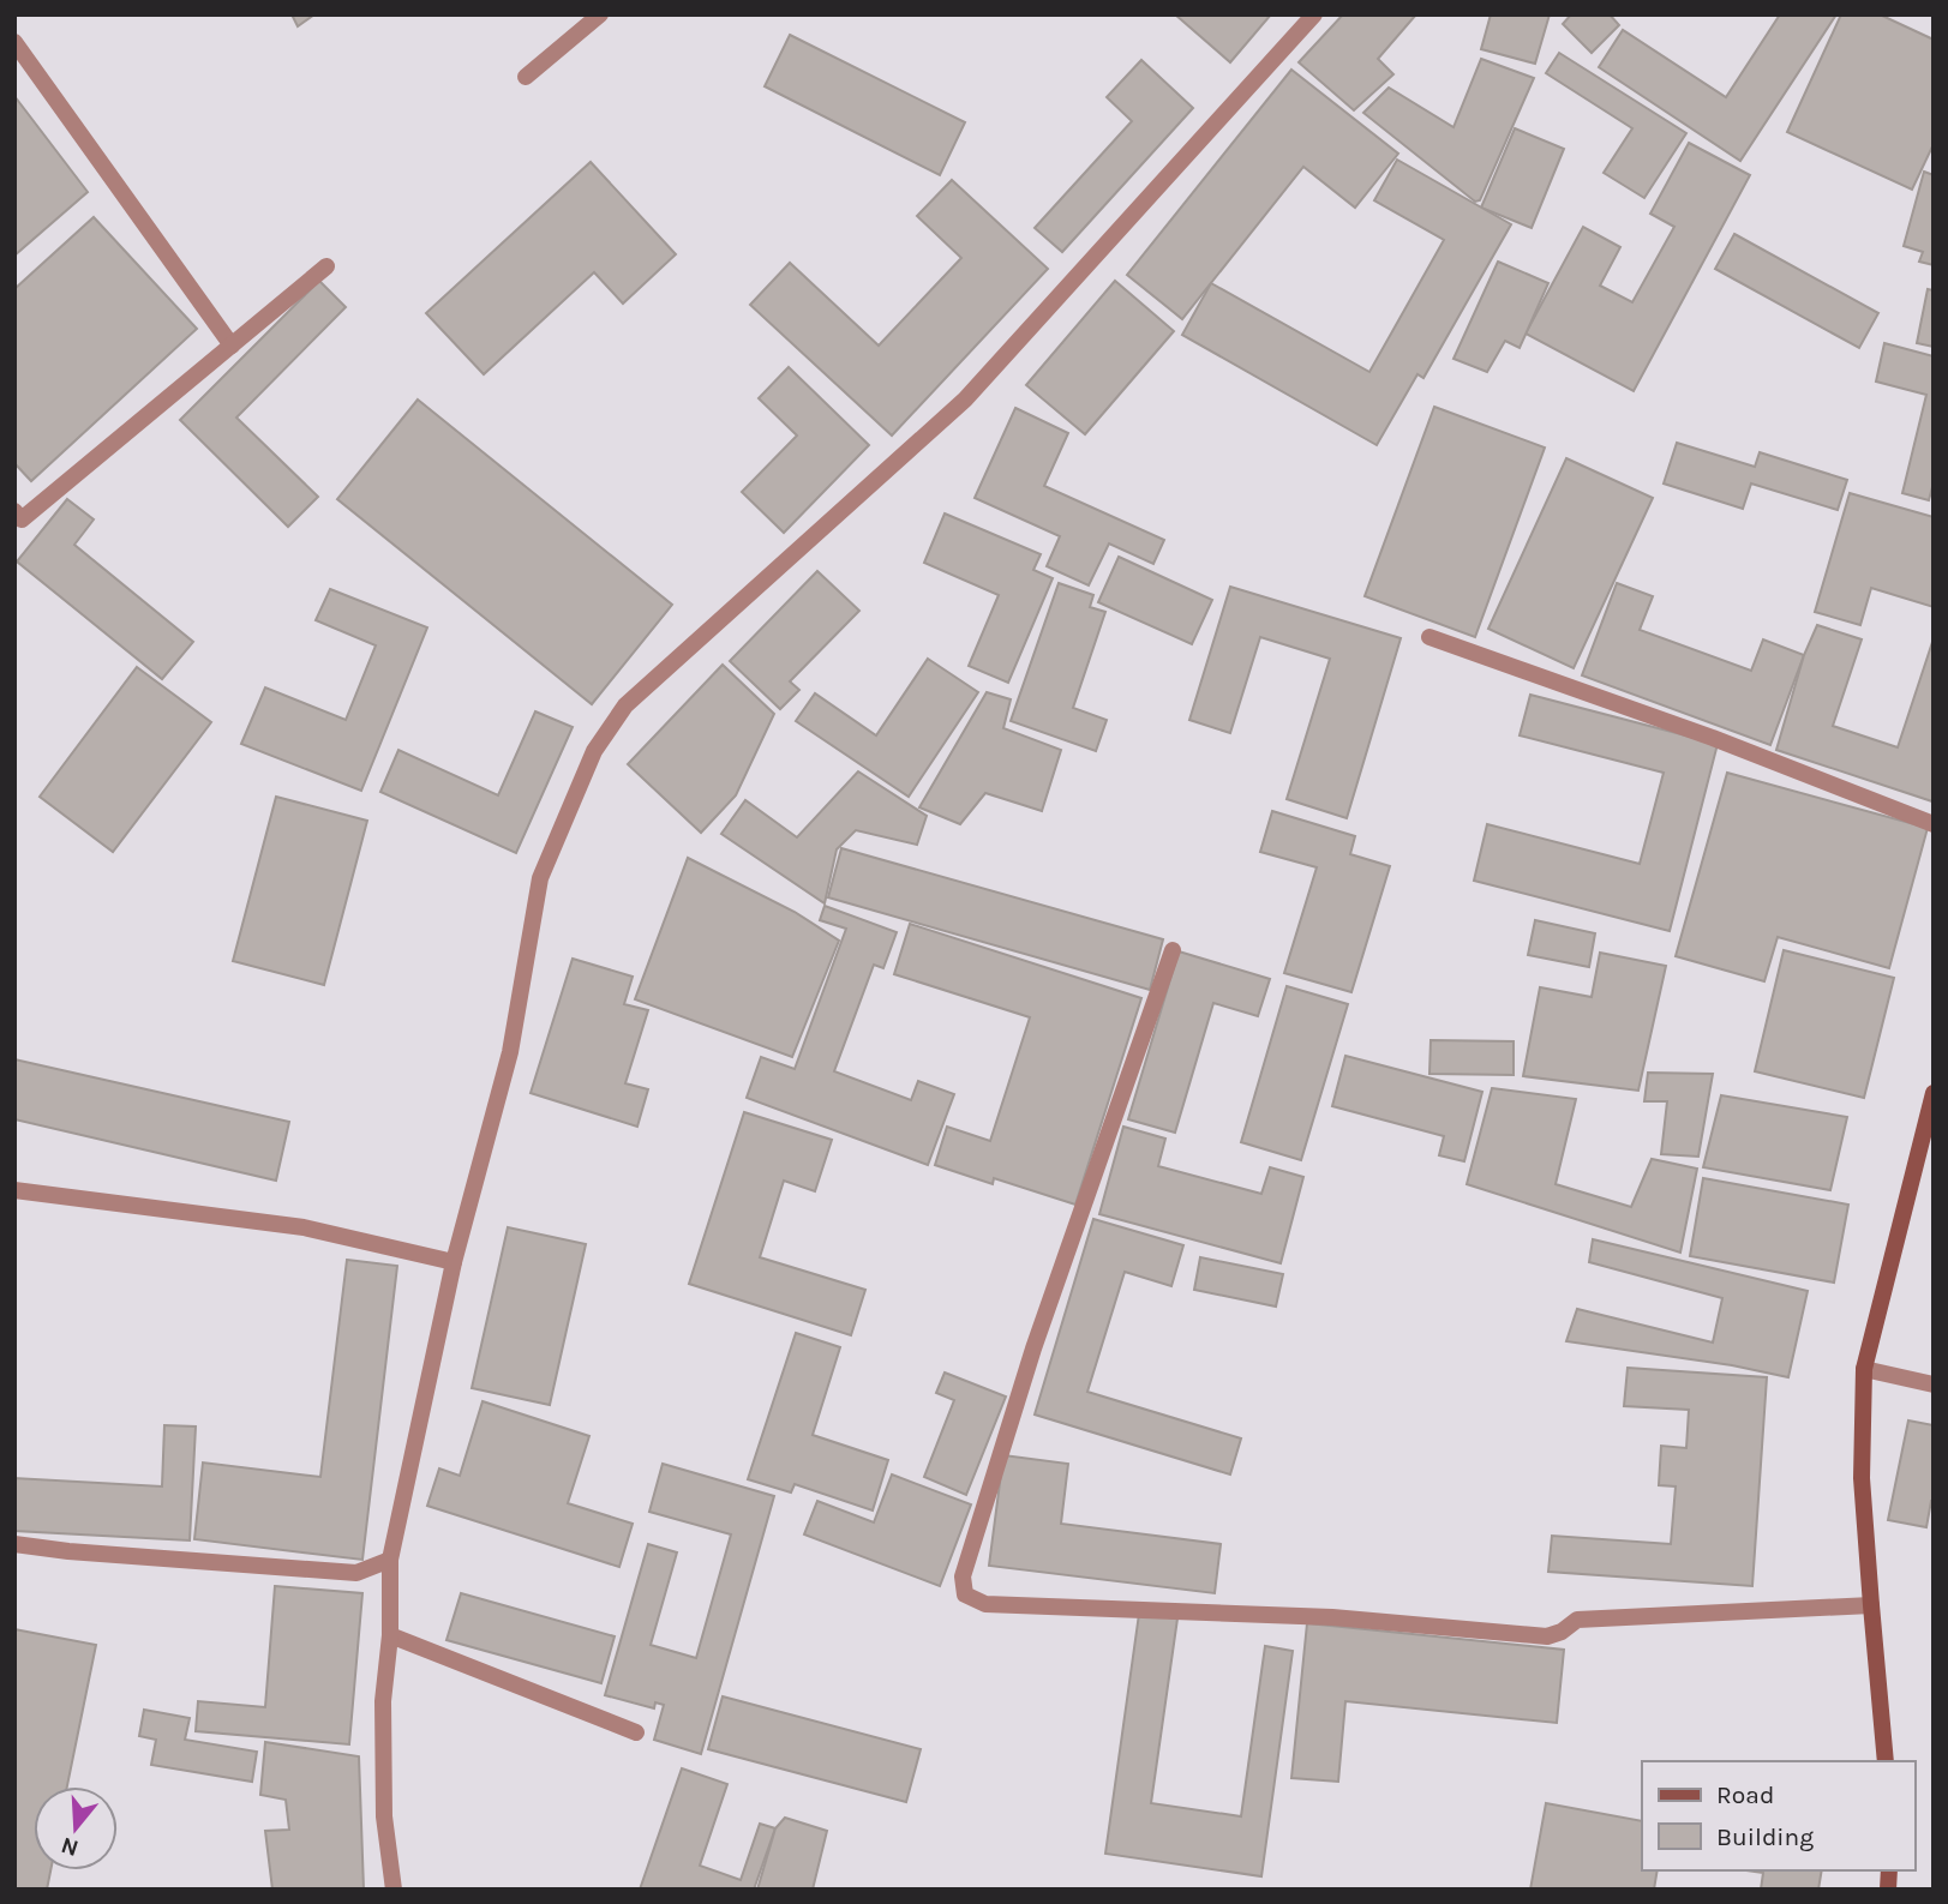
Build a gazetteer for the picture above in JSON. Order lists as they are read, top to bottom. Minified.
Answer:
{"legend":["Road","Building"],"north":"bottom"}
